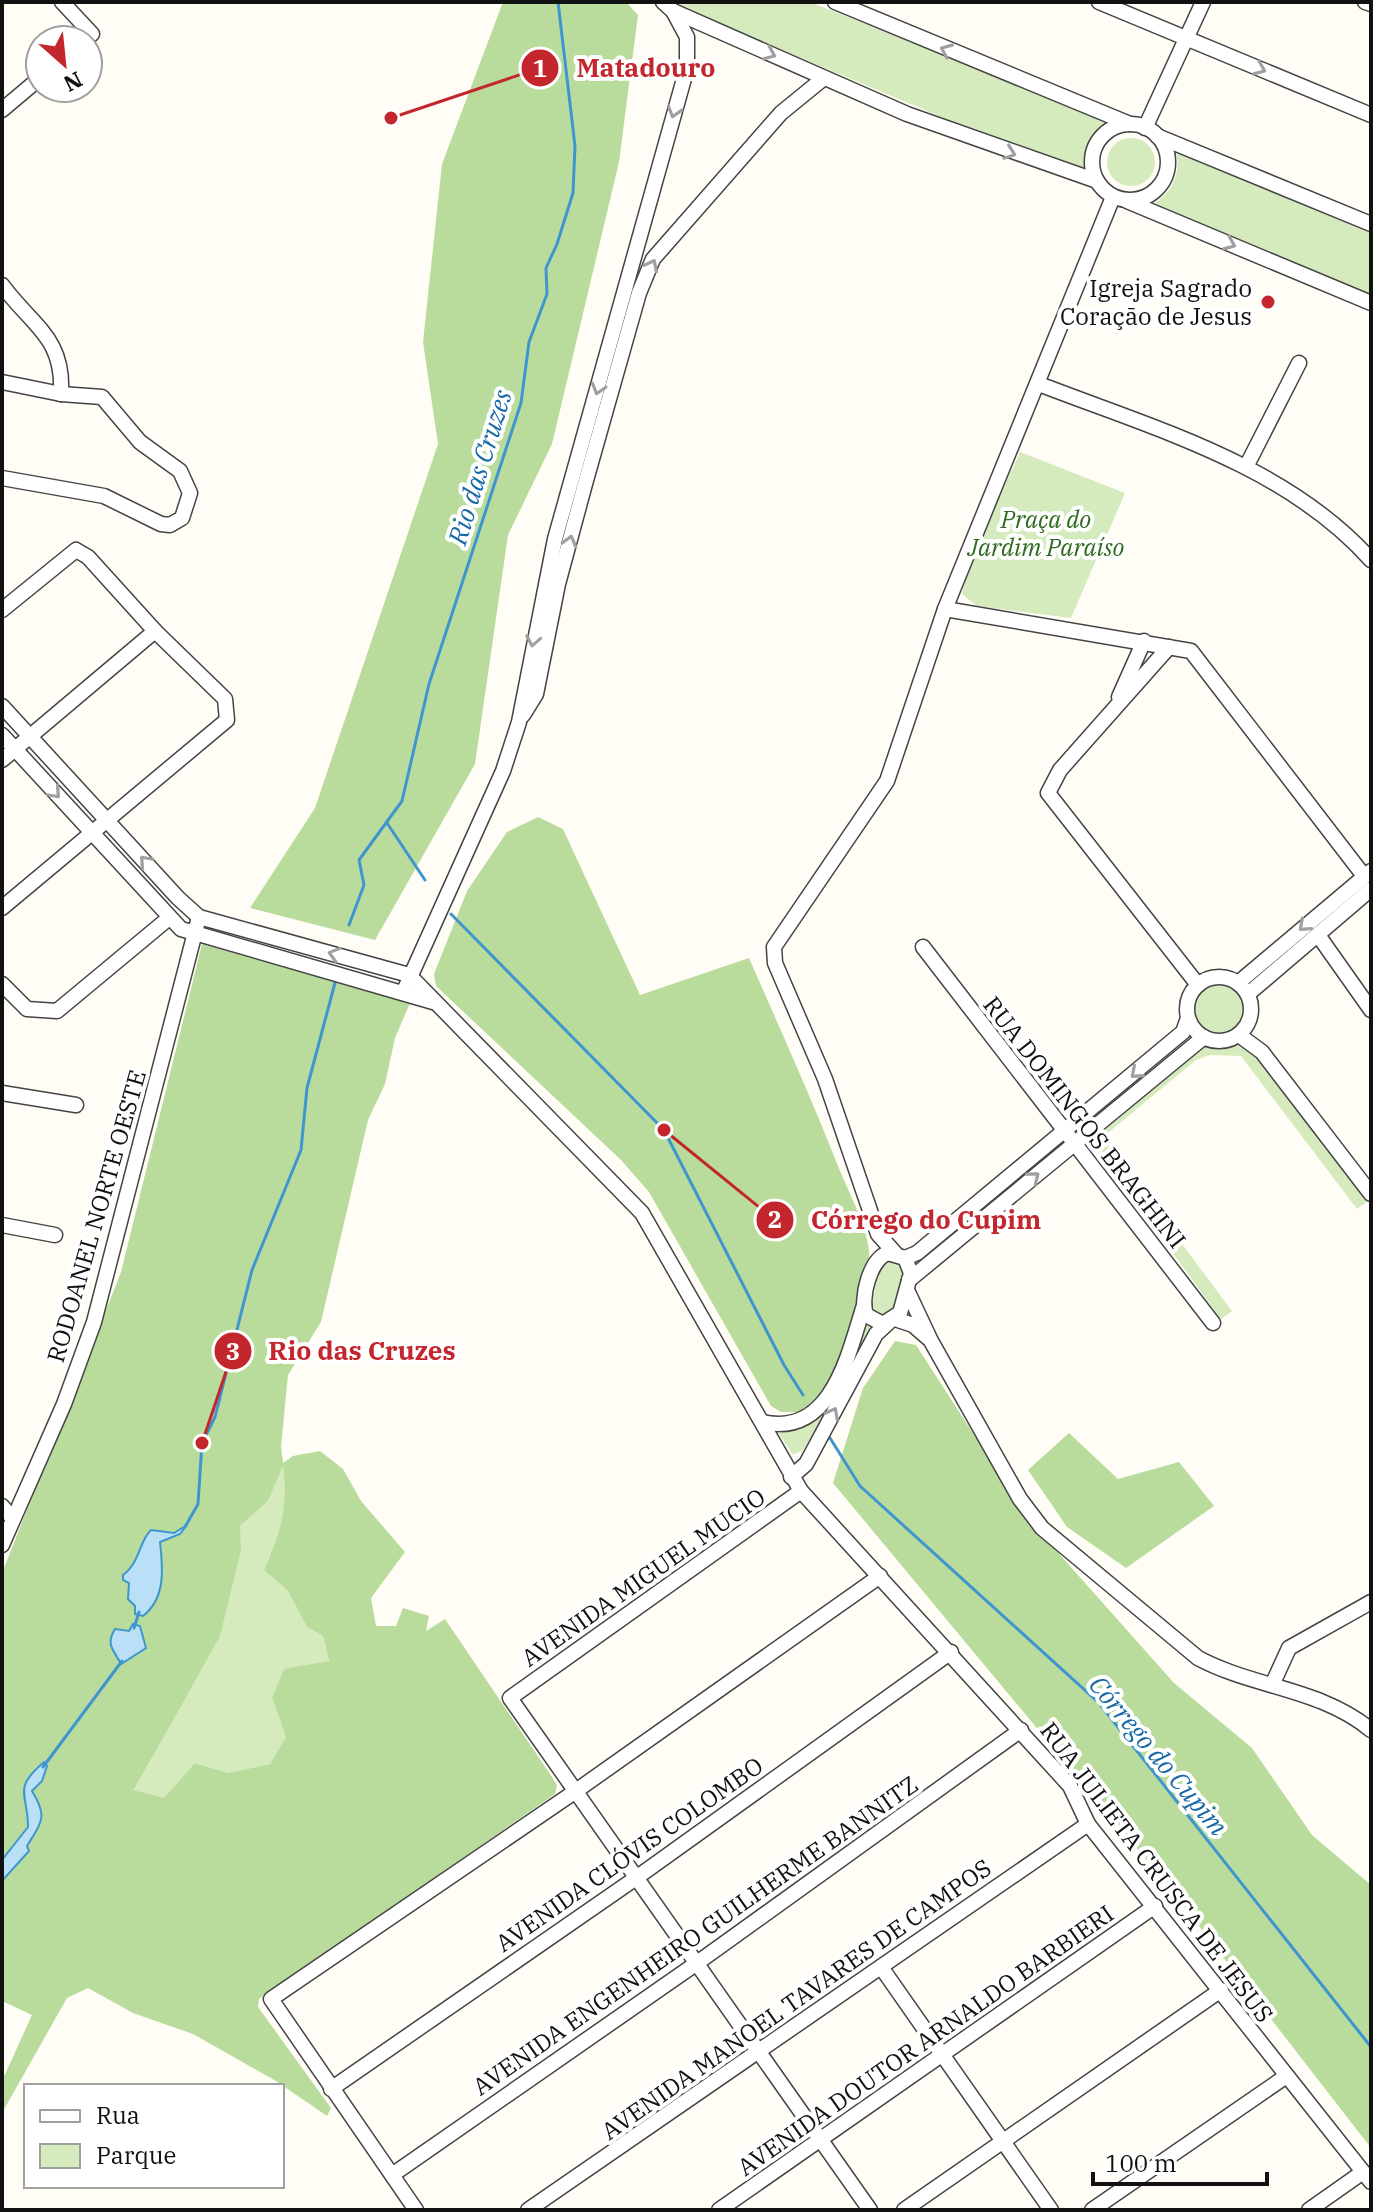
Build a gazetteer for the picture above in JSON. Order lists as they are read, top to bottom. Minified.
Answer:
{"streets":{"street":["RUA DOMINGOS BRAGHINI","RODOANEL NORTE OESTE","AVENIDA MIGUEL MUCIO","AVENIDA CLÓVIS COLOMBO","RUA JULIETA CRUSCA DE JESUS","AVENIDA ENGENHEIRO GUILHERME BANNITZ","AVENIDA MANOEL TAVARES DE CAMPOS","AVENIDA DOUTOR ARNALDO BARBIERI"]},"crossings":[["AVENIDA MIGUEL MUCIO","RUA JULIETA CRUSCA DE JESUS"],["AVENIDA CLÓVIS COLOMBO","RUA JULIETA CRUSCA DE JESUS"],["RUA JULIETA CRUSCA DE JESUS","AVENIDA ENGENHEIRO GUILHERME BANNITZ"],["RUA JULIETA CRUSCA DE JESUS","AVENIDA MANOEL TAVARES DE CAMPOS"],["RUA JULIETA CRUSCA DE JESUS","AVENIDA DOUTOR ARNALDO BARBIERI"]],"water":["Rio das Cruzes","Córrego do Cupim"],"parks":["Praça do Jardim Paraíso"],"places":["Matadouro","Igreja Sagrado Coração de Jesus","Córrego do Cupim","Rio das Cruzes"],"legend":["Rua","Parque"],"scale_bar":"100 m","north":"bottom right"}
